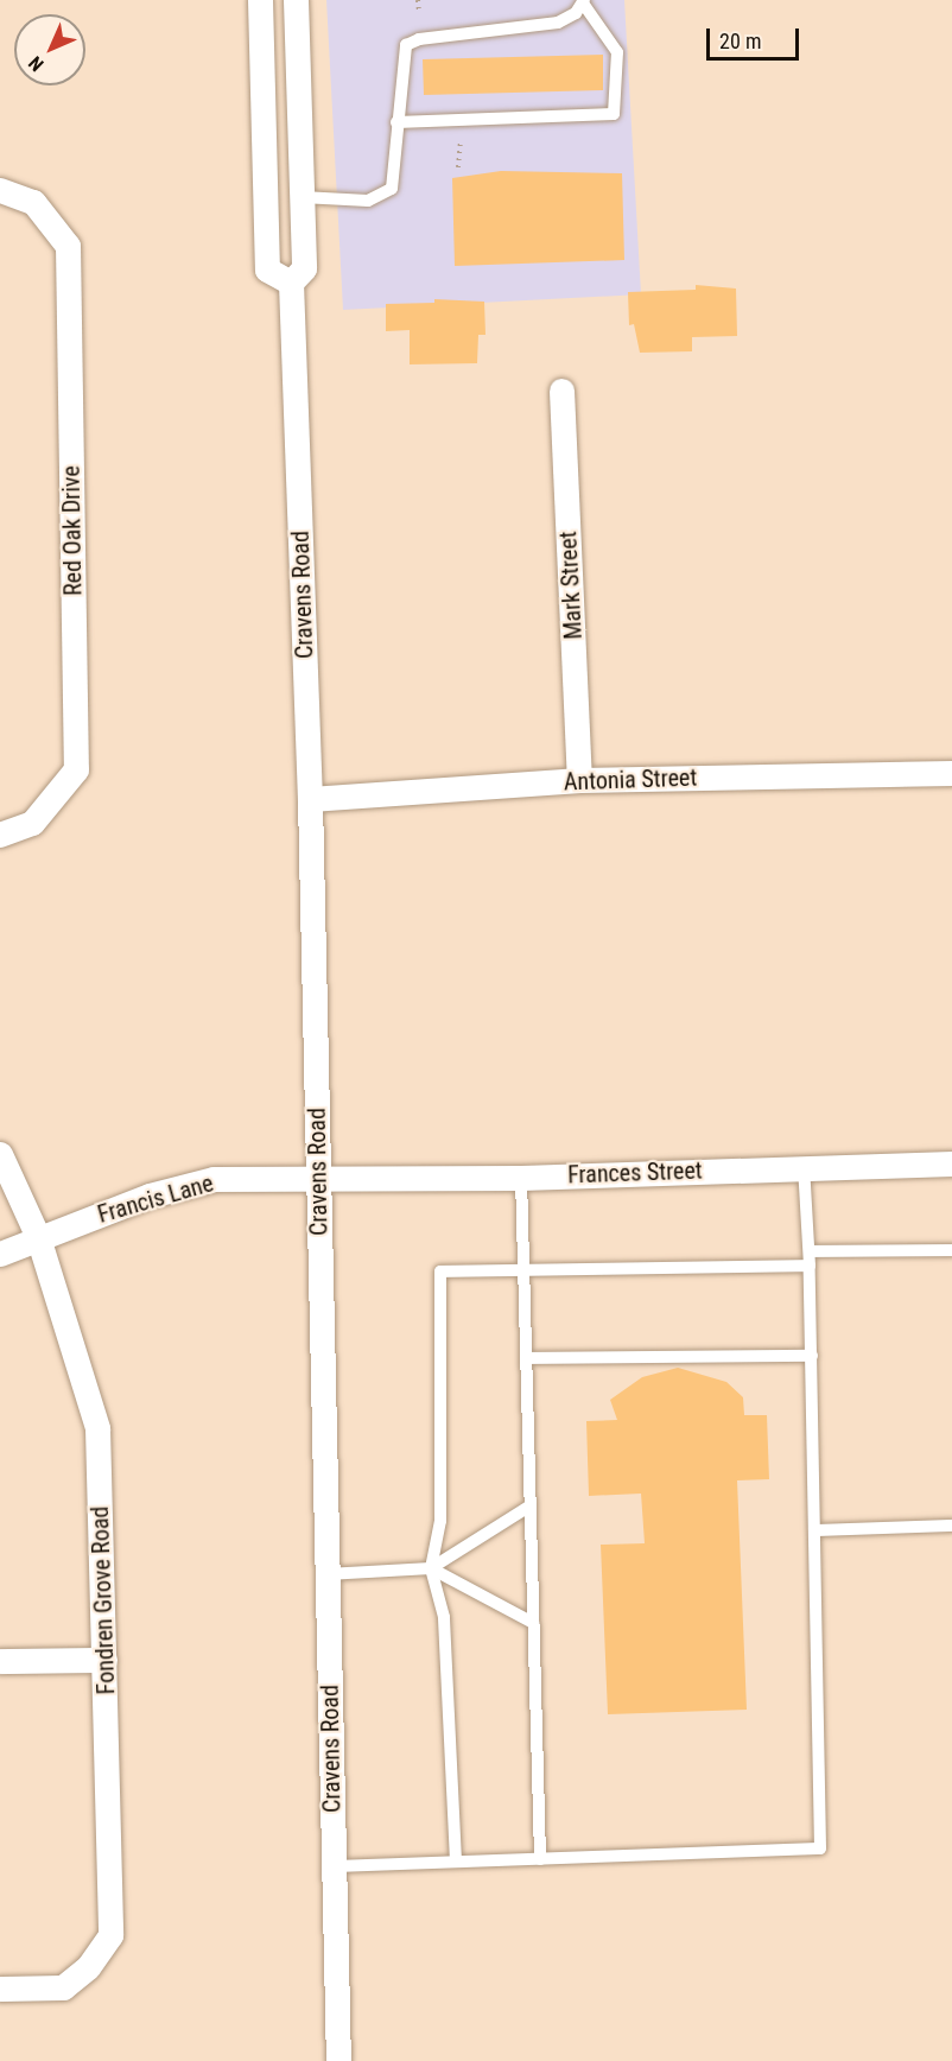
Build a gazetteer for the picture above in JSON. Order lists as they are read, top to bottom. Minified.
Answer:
{"streets":{"street":["Red Oak Drive","Mark Street","Cravens Road","Antonia Street","Frances Street","Francis Lane","Fondren Grove Road"]},"crossings":[["Mark Street","Antonia Street"],["Cravens Road","Antonia Street"],["Cravens Road","Frances Street"],["Cravens Road","Francis Lane"],["Frances Street","Francis Lane"],["Francis Lane","Fondren Grove Road"]],"scale_bar":"20 m","north":"bottom left"}
